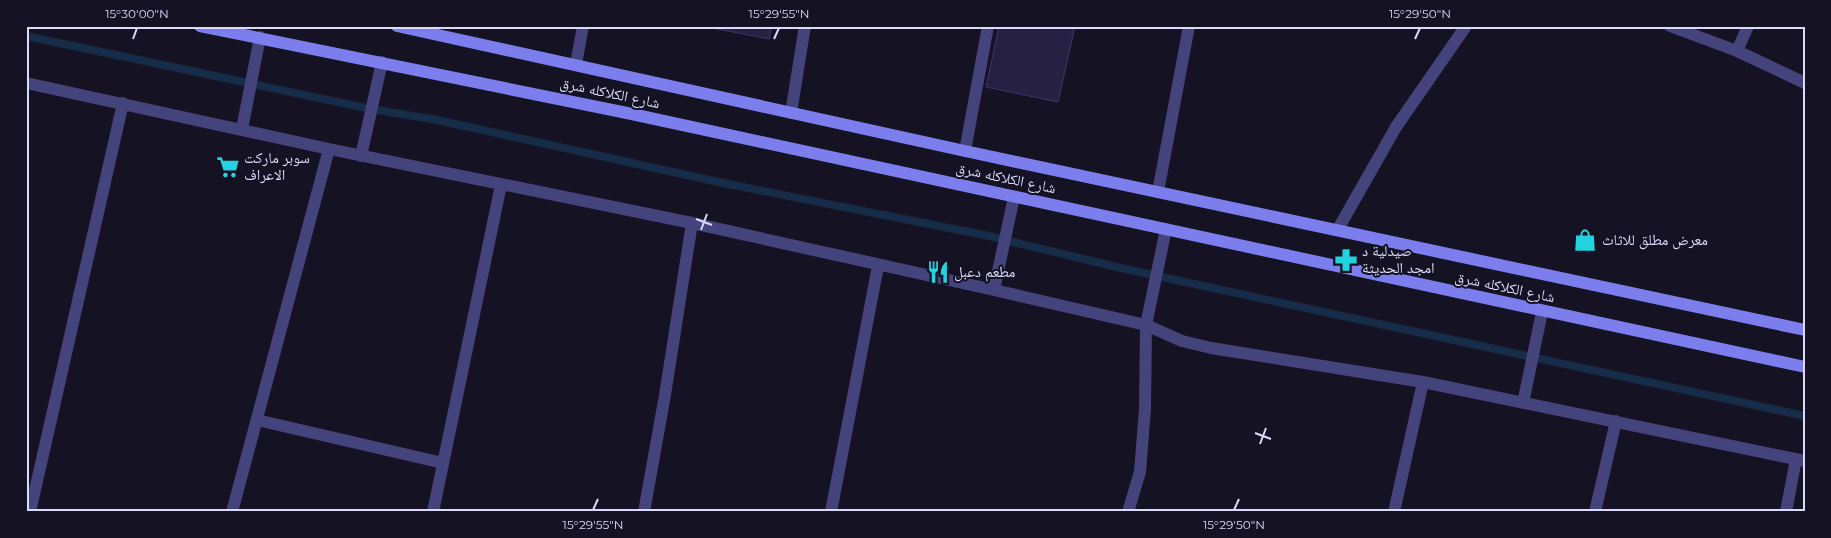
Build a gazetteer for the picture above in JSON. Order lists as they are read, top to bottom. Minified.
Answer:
{"streets":{"street":["شارع الكلاكله شرق"]},"places":{"supermarket":["سوبر ماركت الاعراف"],"shop":["معرض مطلق للاثاث"],"pharmacy":["صيدلية د امجد الحديثة"],"restaurant":["مطعم دعبل"]},"coordinates":["15°30'00\"N","15°29'55\"N","15°29'50\"N"]}
